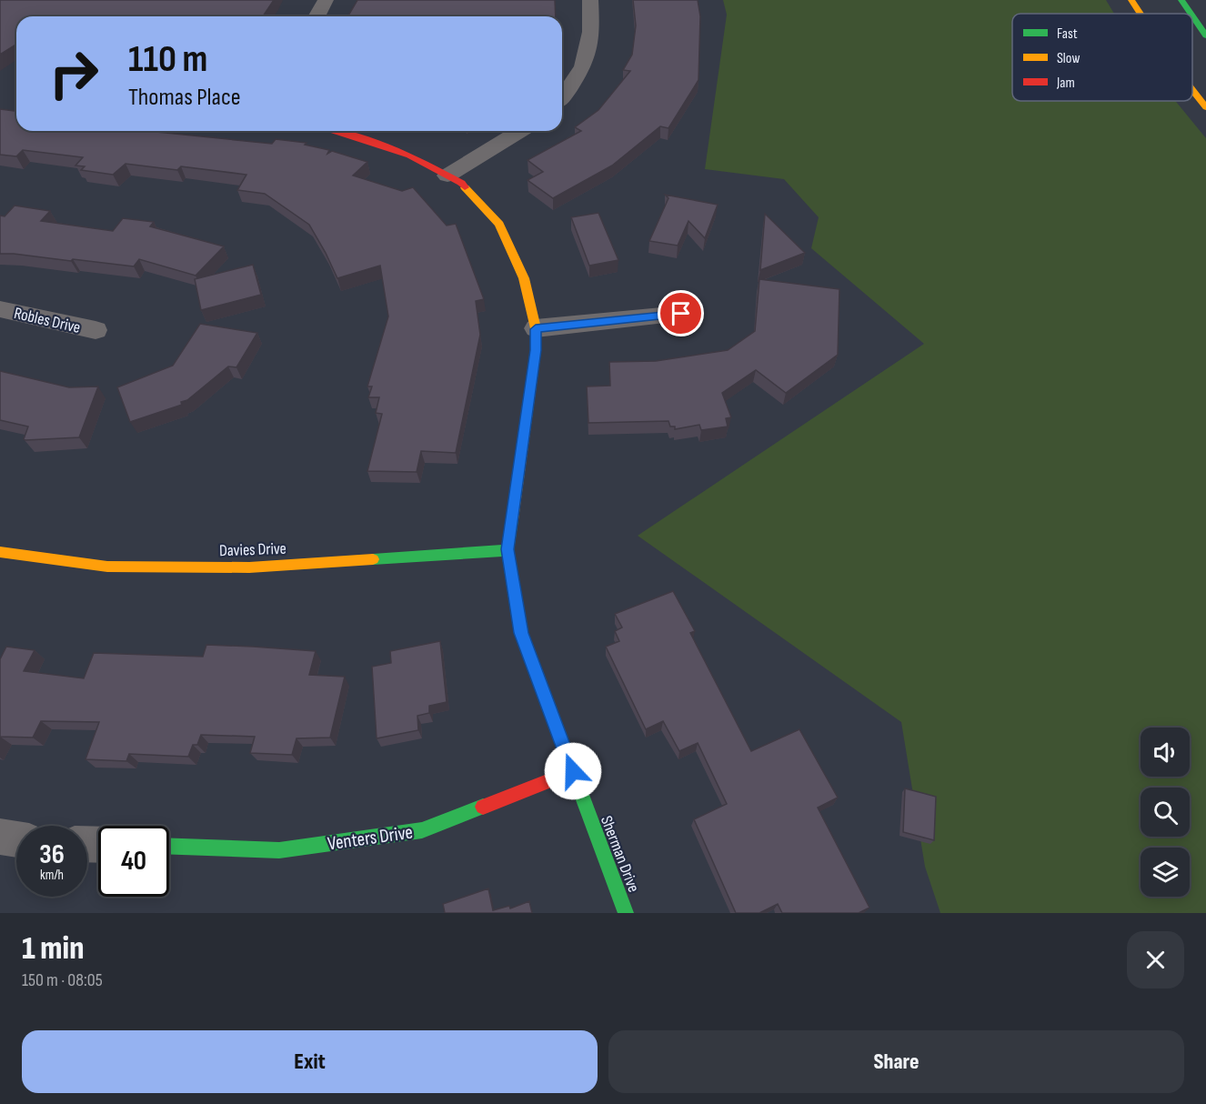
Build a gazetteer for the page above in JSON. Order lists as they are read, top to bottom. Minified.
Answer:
{"streets":{"street":["Robles Drive","Davies Drive","Venters Drive","Sherman Drive"]},"crossings":[["Davies Drive","Sherman Drive"],["Venters Drive","Sherman Drive"]],"legend":["Fast","Slow","Jam"],"page":{"turn":["110 m","Thomas Place"],"speed":"36 km/h","limit":"40","heading":["1 min","150 m · 08:05"],"buttons":["Exit","Share"]}}
